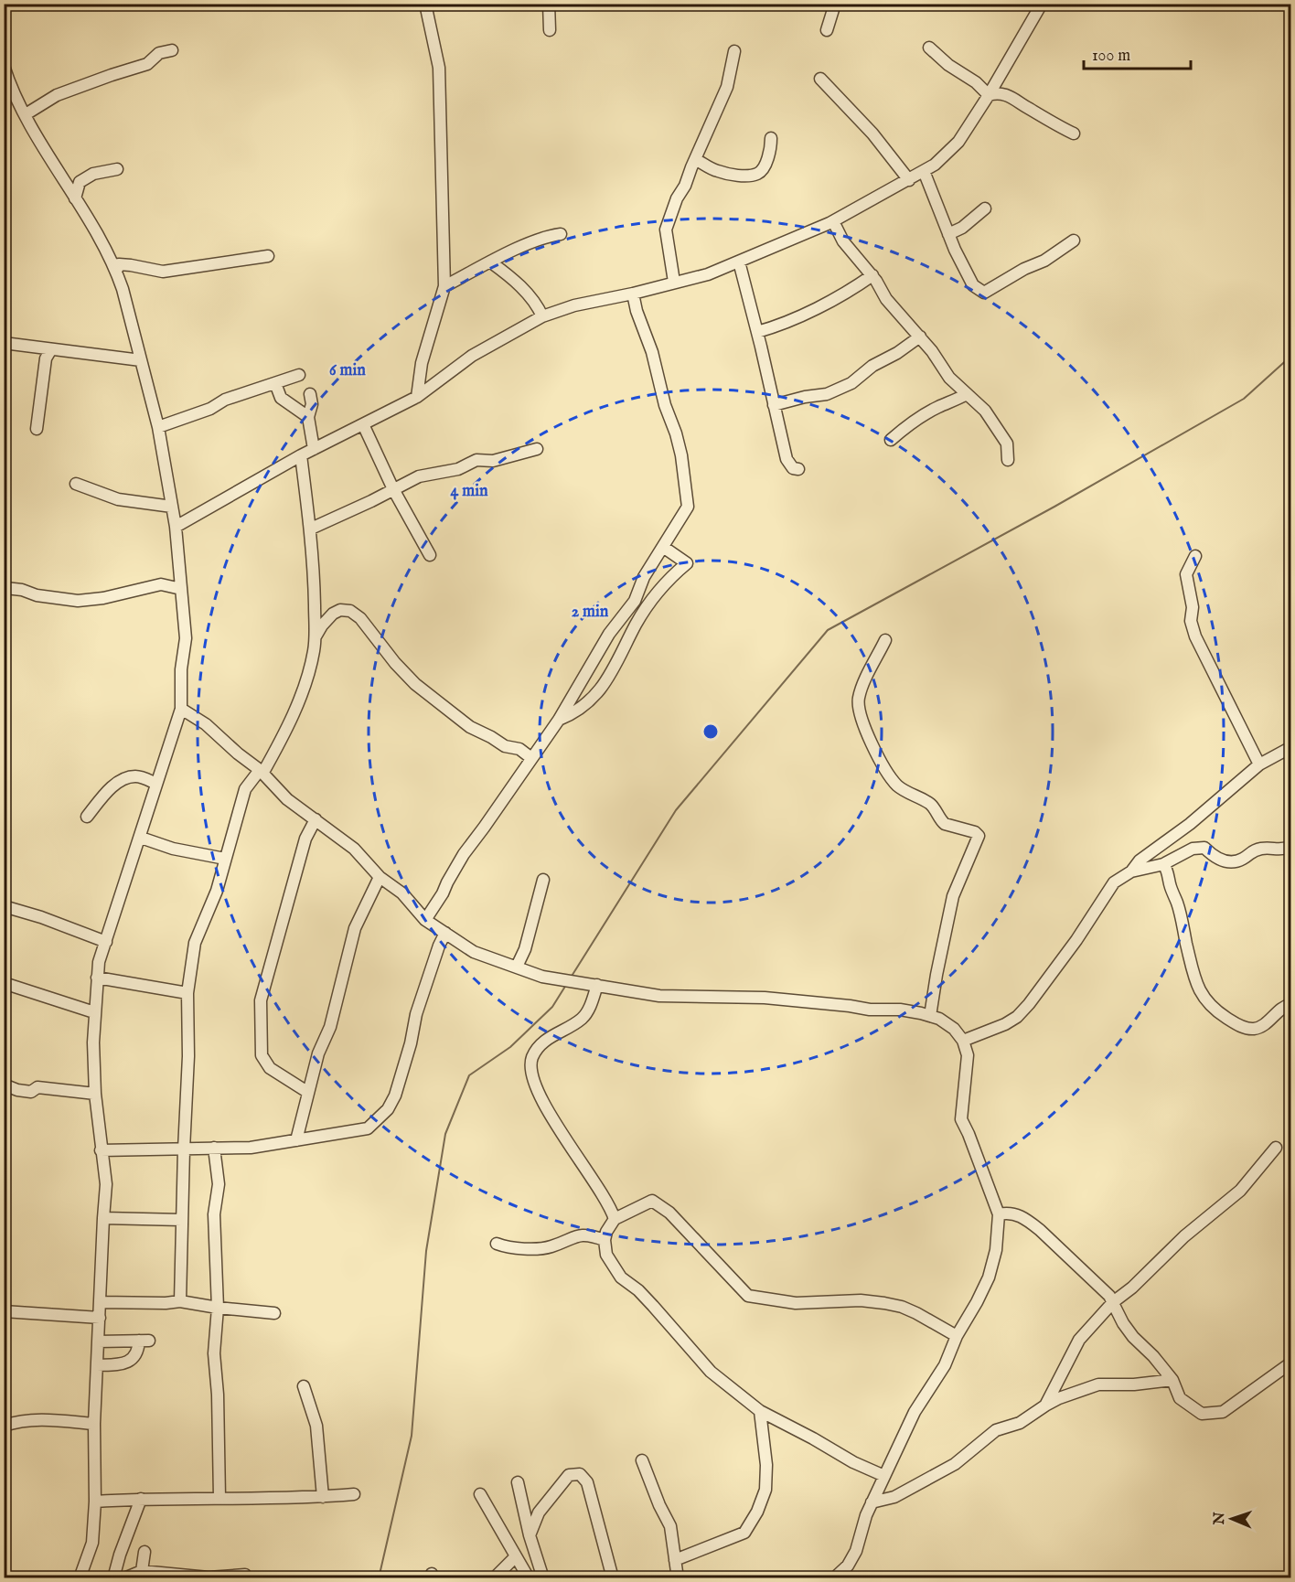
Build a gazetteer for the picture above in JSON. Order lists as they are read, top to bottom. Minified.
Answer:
{"scale_bar":"100 m","north":"left","rings":["6 min","4 min","2 min"]}
